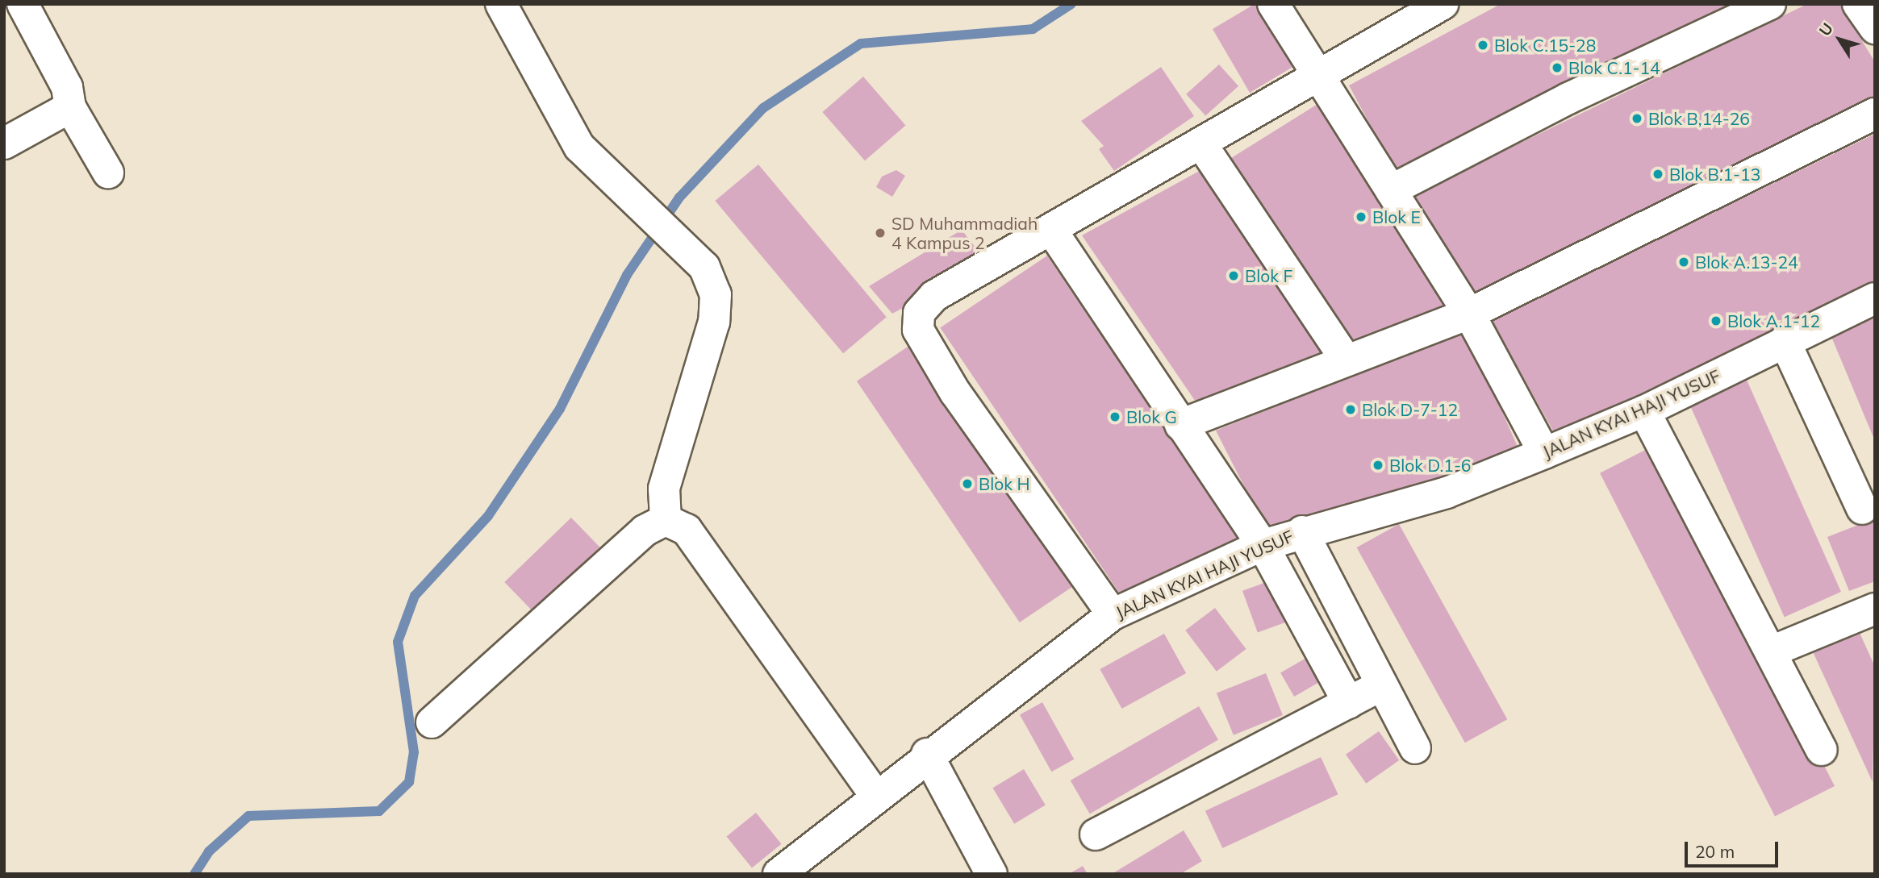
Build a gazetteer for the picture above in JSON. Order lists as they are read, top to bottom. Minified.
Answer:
{"streets":{"street":["JALAN KYAI HAJI YUSUF"]},"places":["Blok C.15-28","Blok C.1-14","Blok B,14-26","Blok B.1-13","Blok E","SD Muhammadiah 4 Kampus 2","Blok A.13-24","Blok F","Blok A.1-12","Blok D-7-12","Blok G","Blok D.1-6","Blok H"],"scale_bar":"20 m","north":"top left"}
